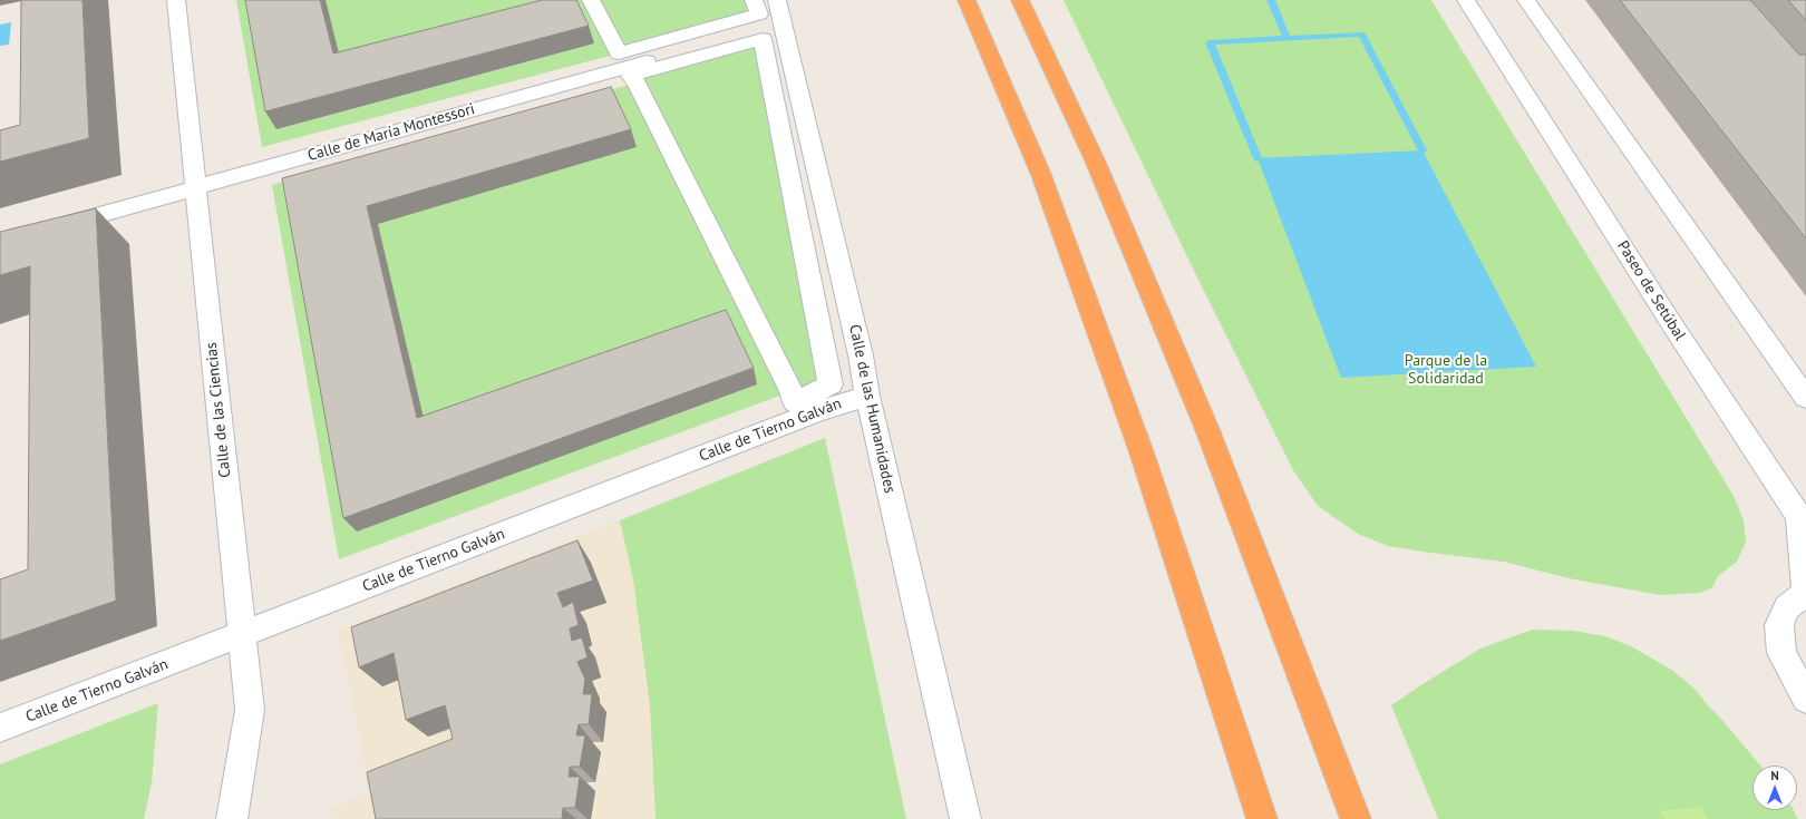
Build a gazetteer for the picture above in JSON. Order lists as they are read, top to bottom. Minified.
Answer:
{"streets":{"street":["Calle de María Montessori","Paseo de Setúbal","Calle de las Humanidades","Calle de las Ciencias","Calle de Tierno Galván"]},"crossings":[["Calle de María Montessori","Calle de las Humanidades"],["Calle de María Montessori","Calle de las Ciencias"],["Calle de las Humanidades","Calle de Tierno Galván"],["Calle de las Ciencias","Calle de Tierno Galván"]],"parks":["Parque de la Solidaridad"],"north":"top"}
